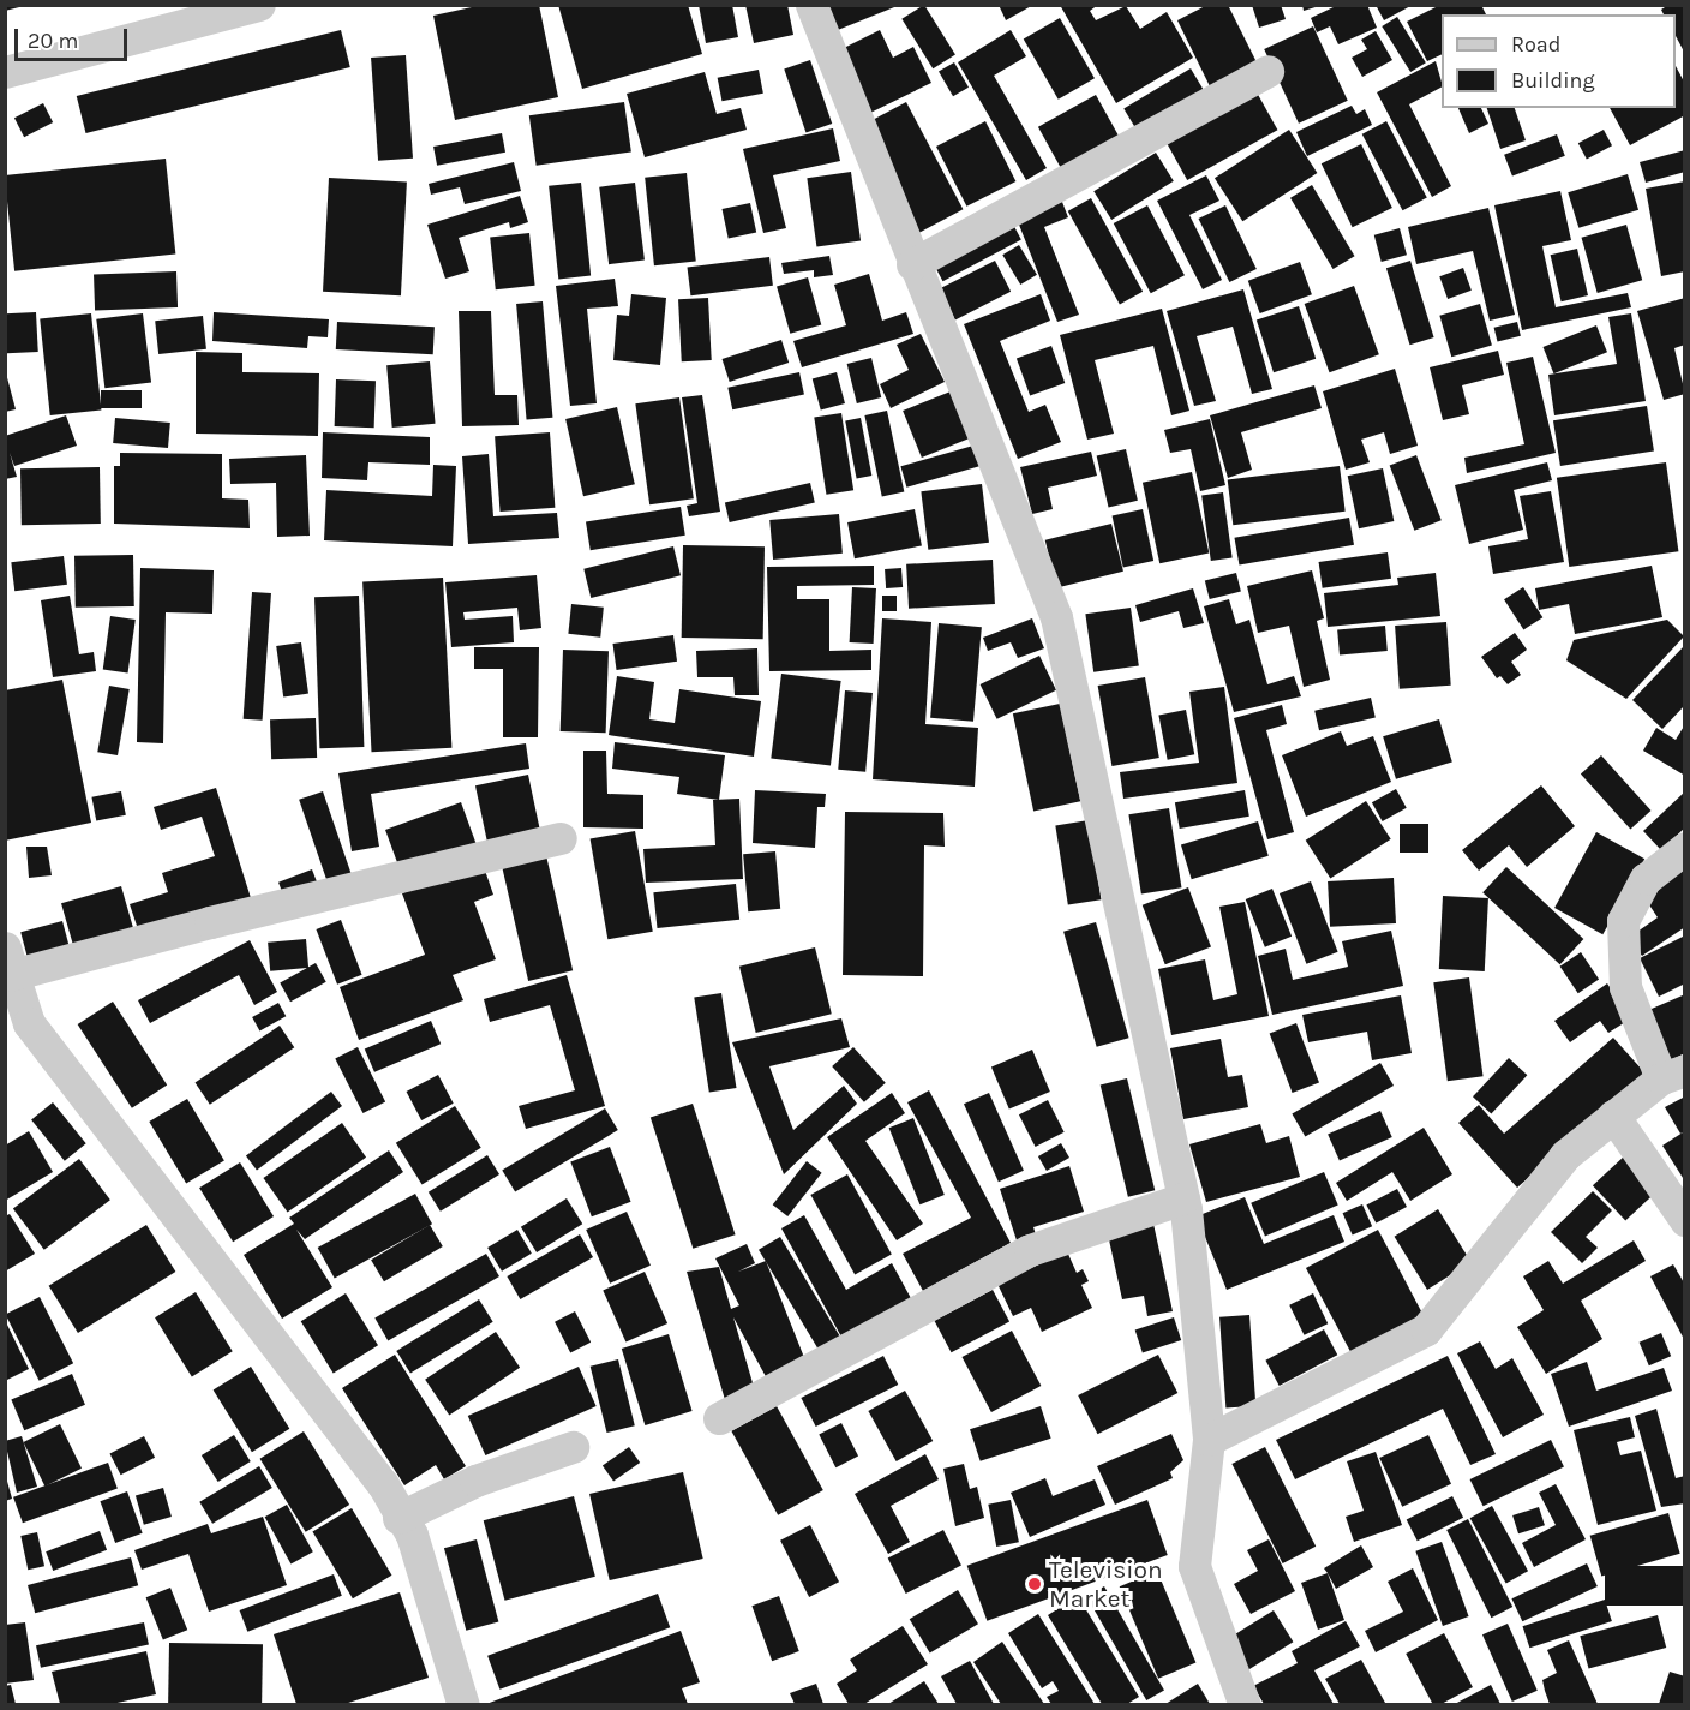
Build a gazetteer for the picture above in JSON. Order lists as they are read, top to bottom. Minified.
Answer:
{"places":["Television Market"],"legend":["Road","Building"],"scale_bar":"20 m"}
